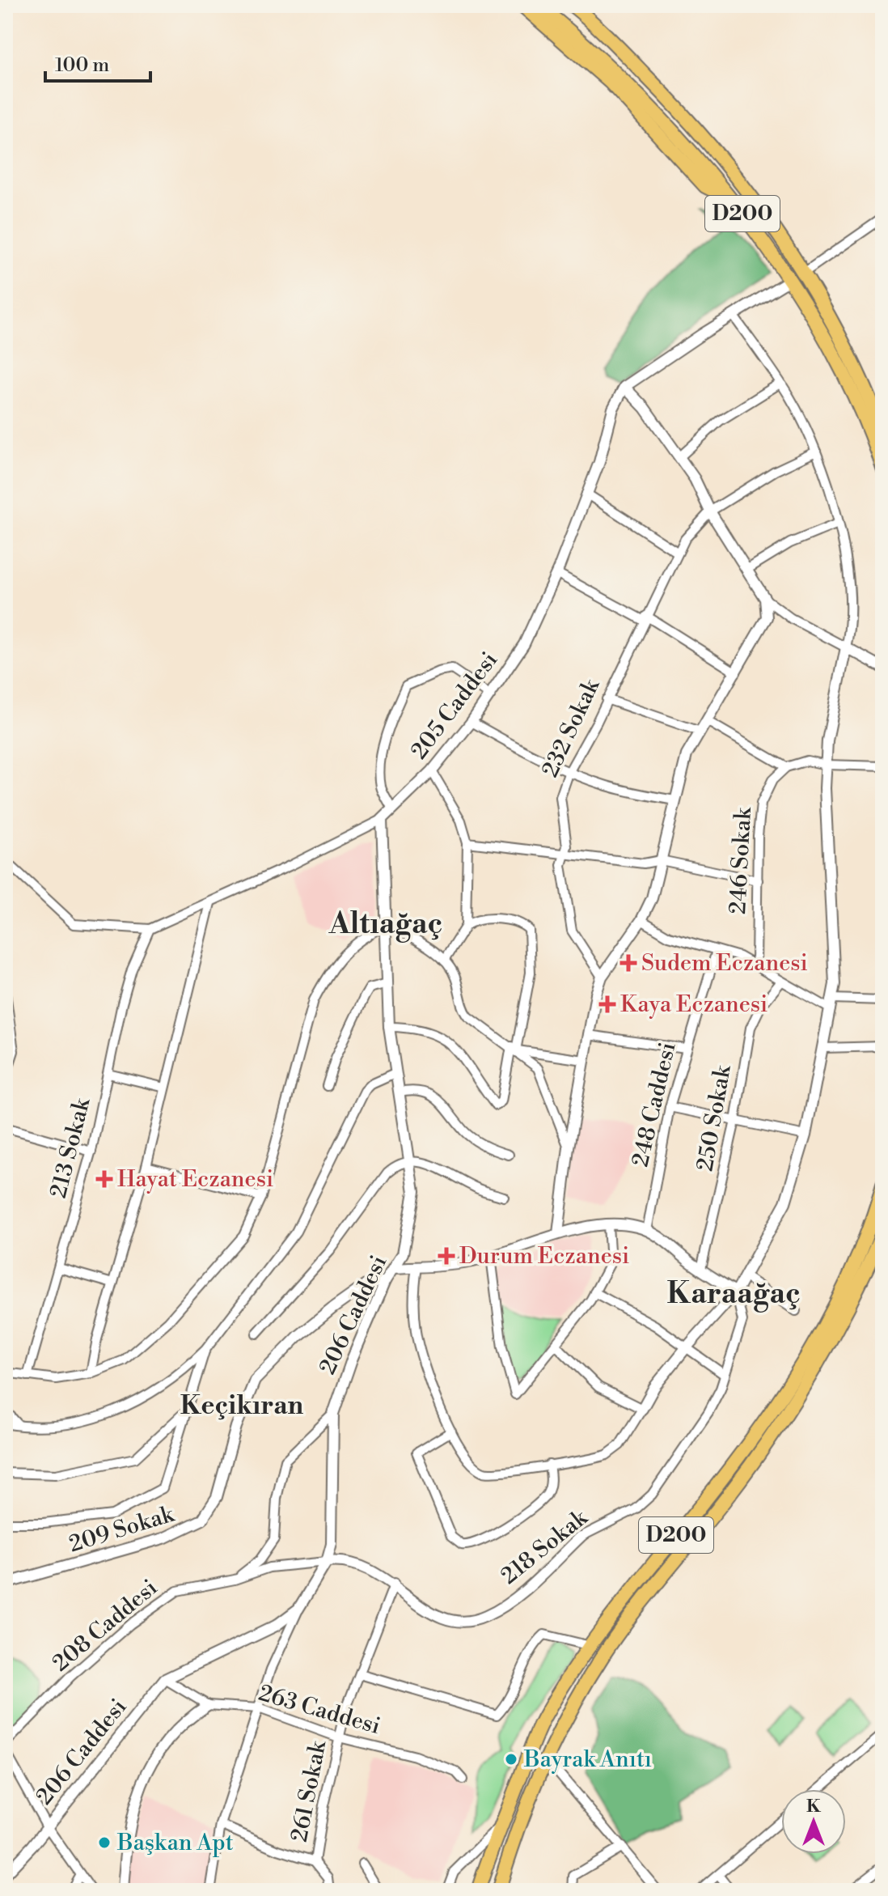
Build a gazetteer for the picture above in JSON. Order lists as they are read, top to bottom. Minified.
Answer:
{"streets":{"highway":["D200"],"street":["205 Caddesi","232 Sokak","246 Sokak","248 Caddesi","250 Sokak","213 Sokak","206 Caddesi","209 Sokak","218 Sokak","208 Caddesi","263 Caddesi","261 Sokak"]},"crossings":[["205 Caddesi","213 Sokak"],["205 Caddesi","206 Caddesi"],["206 Caddesi","209 Sokak"],["206 Caddesi","218 Sokak"],["206 Caddesi","208 Caddesi"],["206 Caddesi","263 Caddesi"],["218 Sokak","208 Caddesi"],["218 Sokak","261 Sokak"],["263 Caddesi","261 Sokak"]],"districts":["Altıağaç","Karaağaç","Keçikıran"],"places":{"health":["Sudem Eczanesi","Kaya Eczanesi","Hayat Eczanesi","Durum Eczanesi"],"other":["Bayrak Anıtı","Başkan Apt"]},"scale_bar":"100 m","north":"top"}
